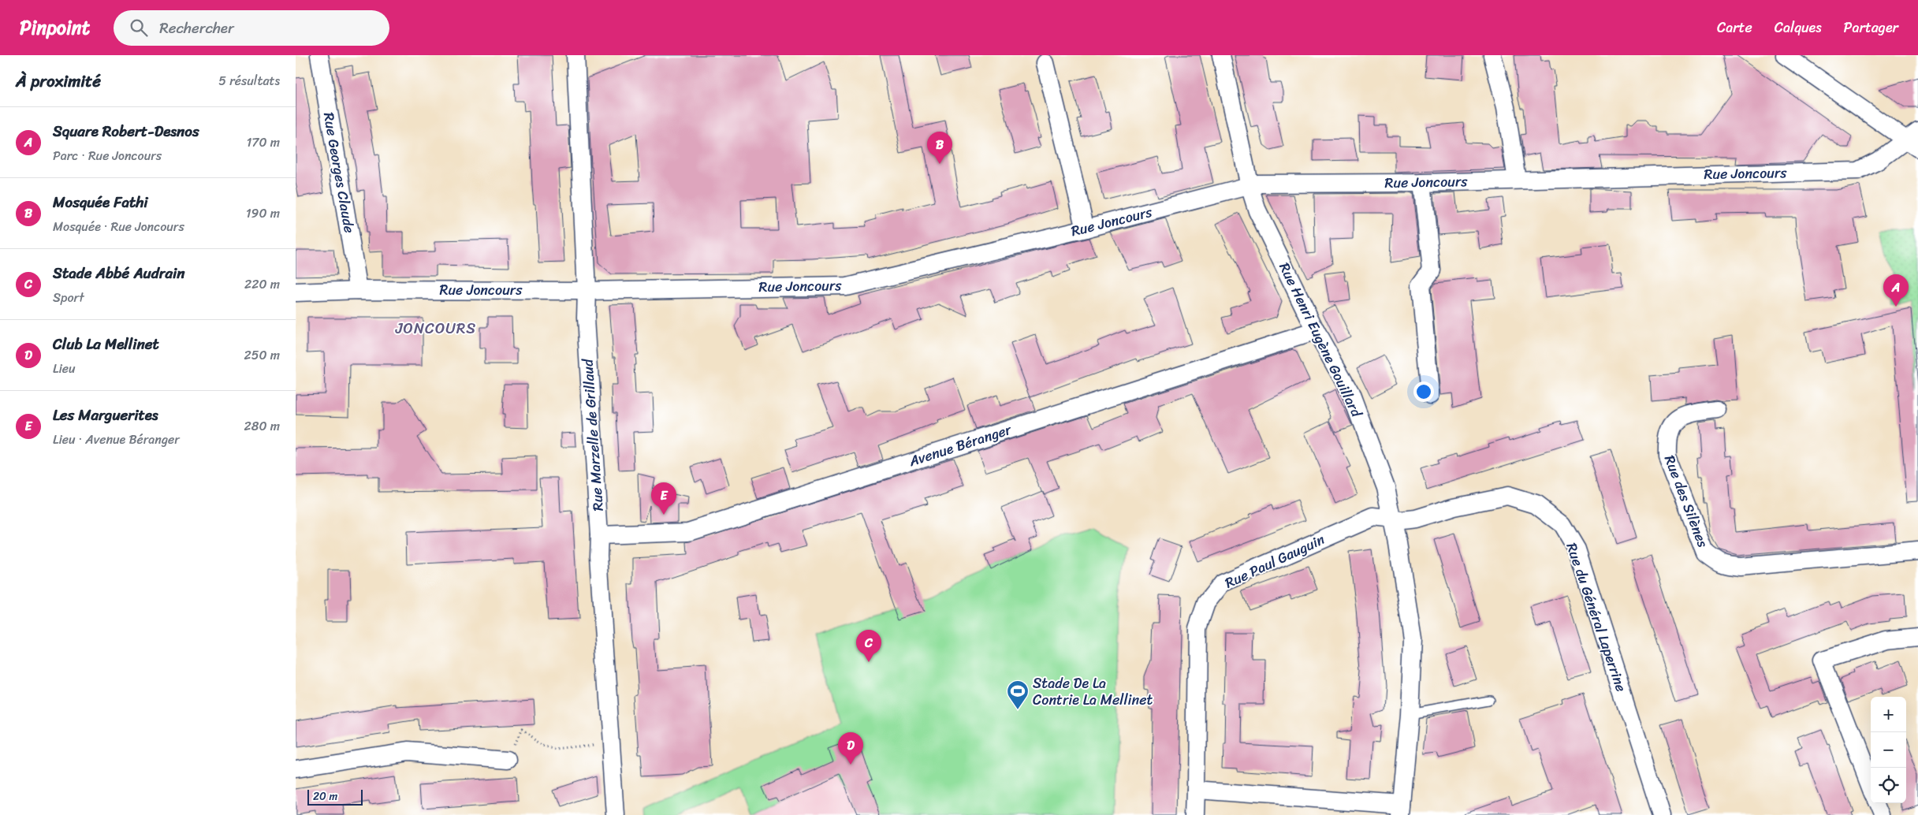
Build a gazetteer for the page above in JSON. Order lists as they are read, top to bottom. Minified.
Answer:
{"streets":{"street":["Rue Georges Claude","Rue Joncours","Rue Henri Eugène Gouillard","Rue Marzelle de Grillaud","Avenue Béranger","Rue des Silènes","Rue Paul Gauguin","Rue du Général Laperrine"]},"crossings":[["Rue Georges Claude","Rue Joncours"],["Rue Joncours","Rue Henri Eugène Gouillard"],["Rue Joncours","Rue Marzelle de Grillaud"],["Rue Henri Eugène Gouillard","Avenue Béranger"],["Rue Henri Eugène Gouillard","Rue Paul Gauguin"],["Rue Henri Eugène Gouillard","Rue du Général Laperrine"],["Rue Marzelle de Grillaud","Avenue Béranger"],["Rue Paul Gauguin","Rue du Général Laperrine"]],"districts":["JONCOURS"],"places":{"sports":["Stade De La Contrie La Mellinet"]},"scale_bar":"20 m","page":{"header":"Pinpoint","search":"Rechercher","nav":["Carte","Calques","Partager"],"heading":["À proximité","5 résultats"],"list":[{"mark":"A","name":"Square Robert-Desnos","note":"Parc · Rue Joncours","value":"170 m"},{"mark":"B","name":"Mosquée Fathi","note":"Mosquée · Rue Joncours","value":"190 m"},{"mark":"C","name":"Stade Abbé Audrain","note":"Sport","value":"220 m"},{"mark":"D","name":"Club La Mellinet","note":"Lieu","value":"250 m"},{"mark":"E","name":"Les Marguerites","note":"Lieu · Avenue Béranger","value":"280 m"}],"pins":["B","A","E","C","D"],"map_buttons":["+","−"],"scale":"20 m"}}
